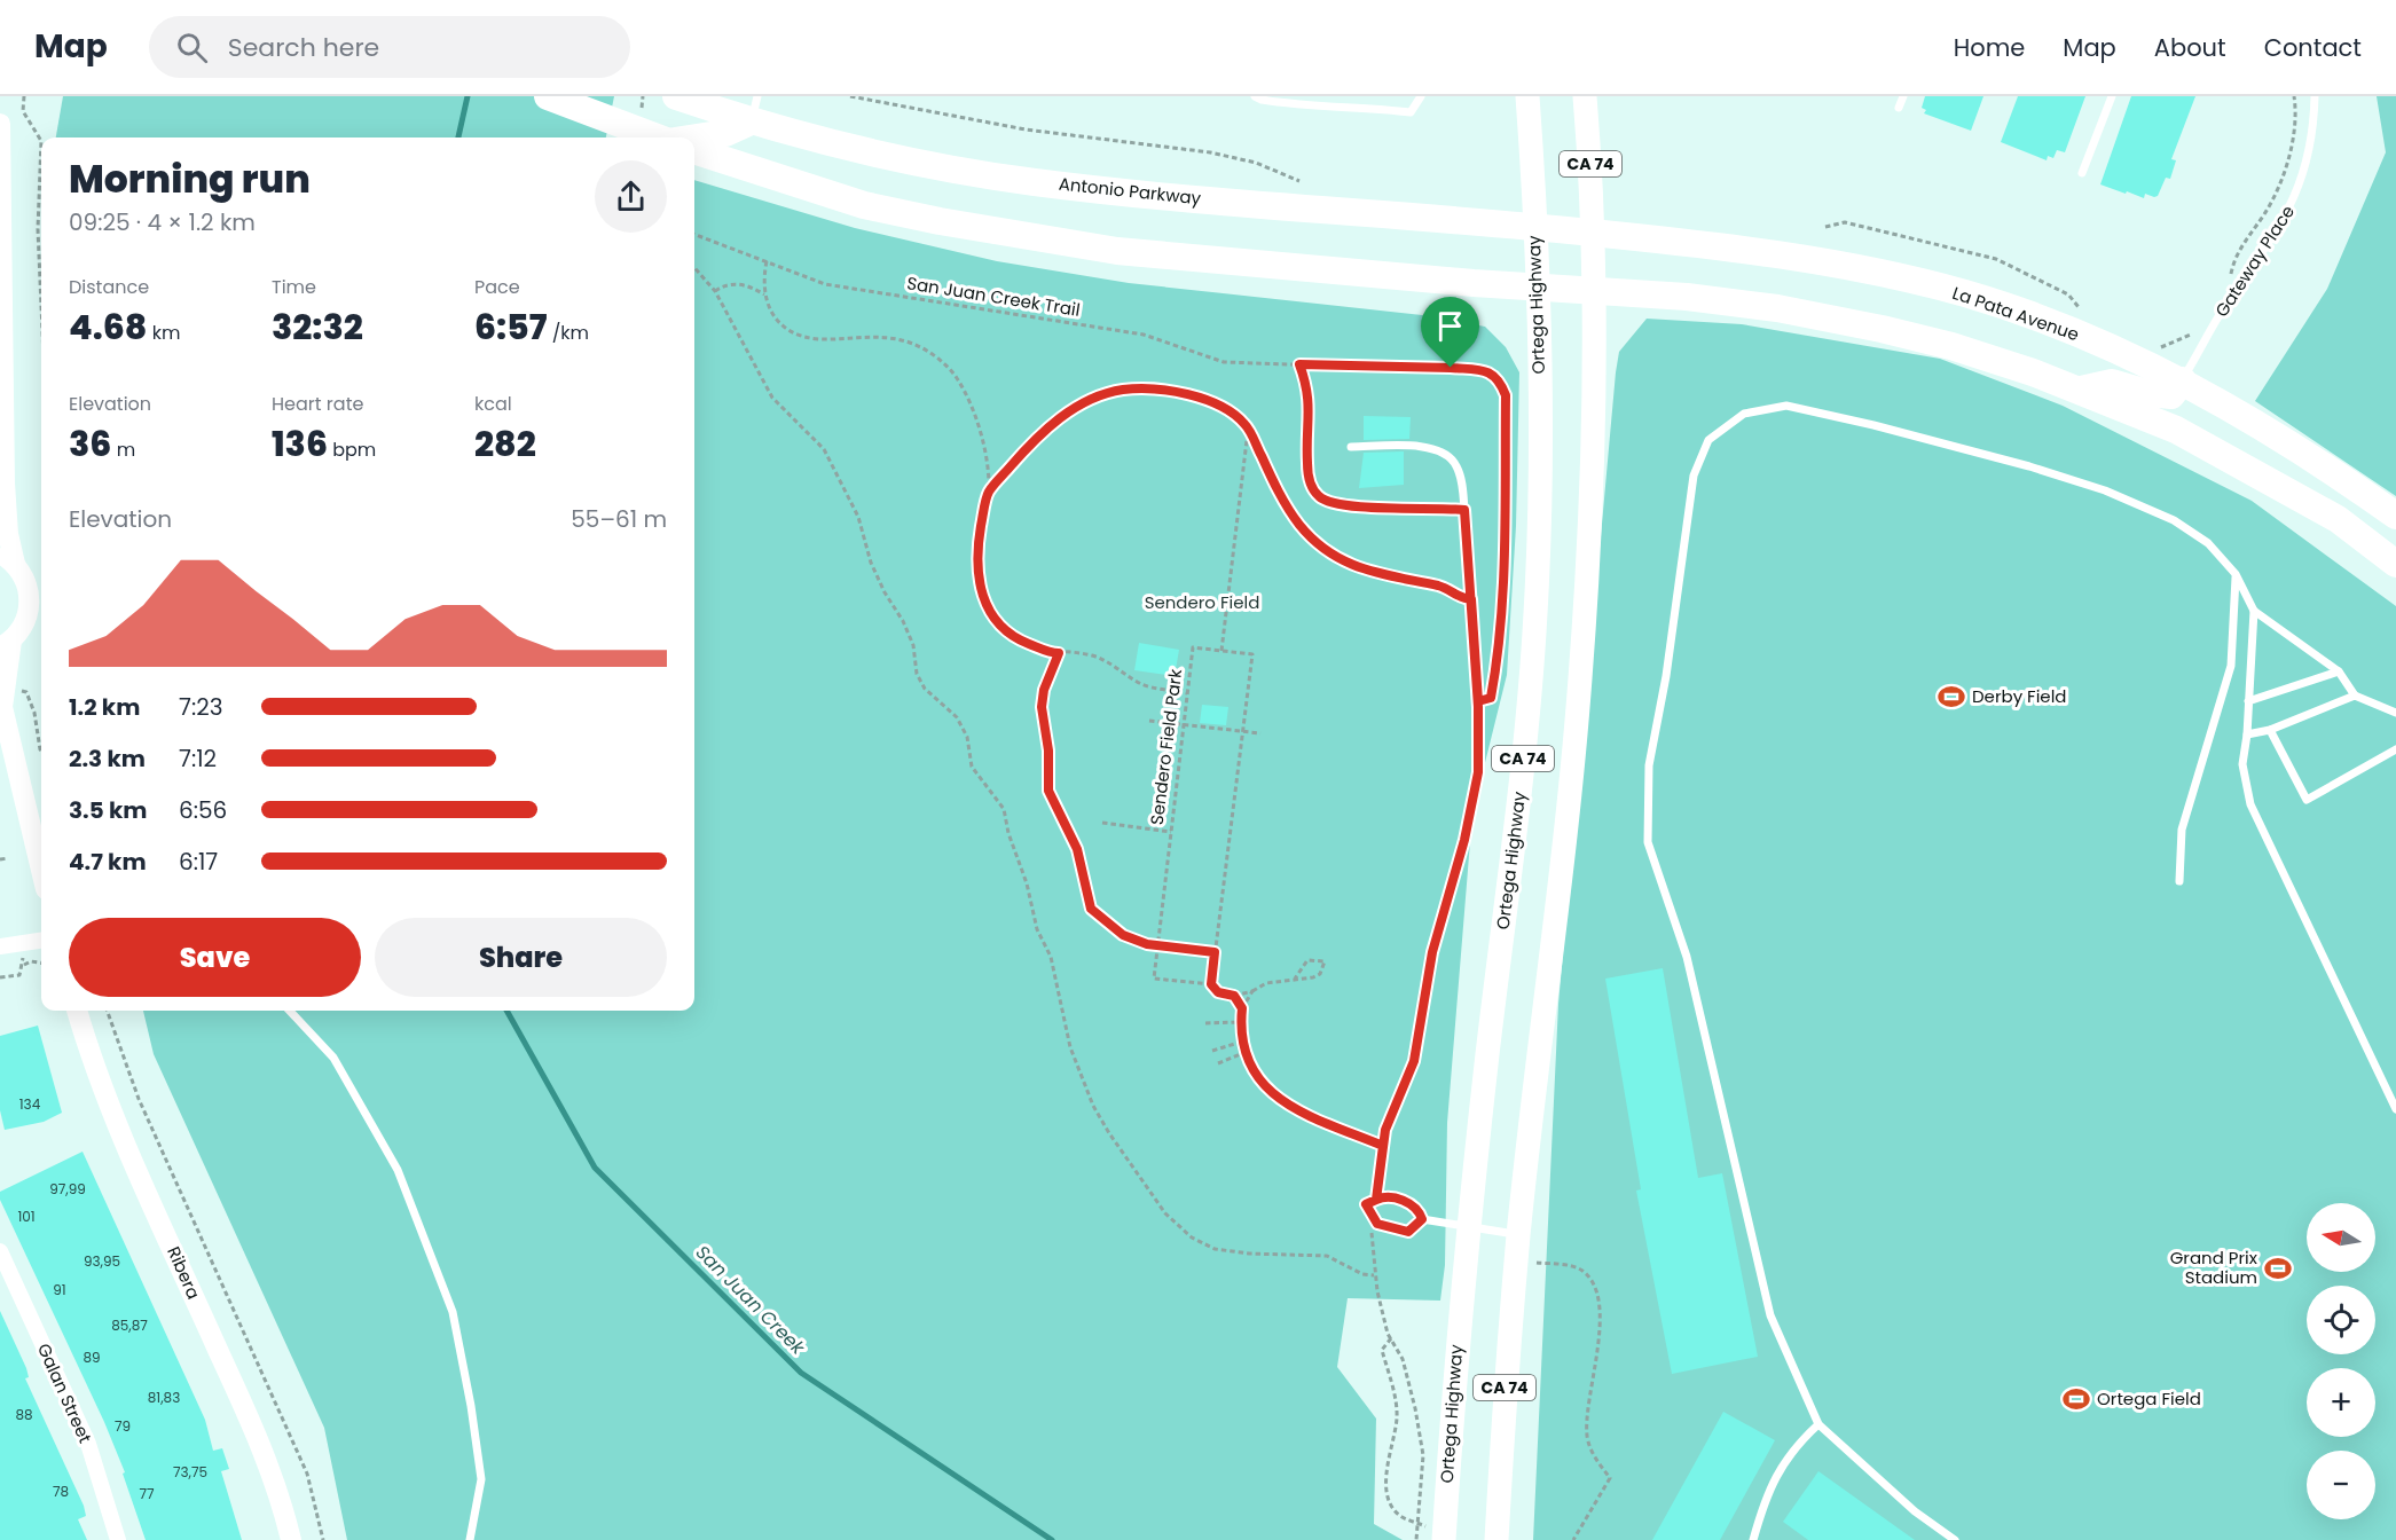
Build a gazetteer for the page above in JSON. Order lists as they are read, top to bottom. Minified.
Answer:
{"streets":{"highway":["Antonio Parkway","La Pata Avenue"],"main road":["CA 74","Ortega Highway"],"street":["Ribera","Galan Street"],"lane":["Gateway Place"],"path":["San Juan Creek Trail","Sendero Field Park"]},"crossings":[["CA 74","Antonio Parkway"],["CA 74","La Pata Avenue"],["Antonio Parkway","Ortega Highway"],["Antonio Parkway","La Pata Avenue"],["Gateway Place","La Pata Avenue"]],"water":["San Juan Creek"],"parks":["Sendero Field"],"places":{"sports":["Derby Field","Grand Prix Stadium","Ortega Field"]},"house_numbers":["134","97,99","101","93,95","91","85,87","89","81,83","88","79","73,75","78","77"],"north":"left","page":{"header":"Map","search":"Search here","nav":["Home","Map","About","Contact"],"heading":["Morning run","09:25 · 4 × 1.2 km"],"stats":[["Distance","4.68 km"],["Time","32:32"],["Pace","6:57 /km"],["Elevation","36 m"],["Heart rate","136 bpm"],["kcal","282"]],"chart":["Elevation","55–61 m"],"list":[{"name":"1.2 km","note":"7:23"},{"name":"2.3 km","note":"7:12"},{"name":"3.5 km","note":"6:56"},{"name":"4.7 km","note":"6:17"}],"buttons":["Save","Share"],"map_buttons":["+","−"]}}
